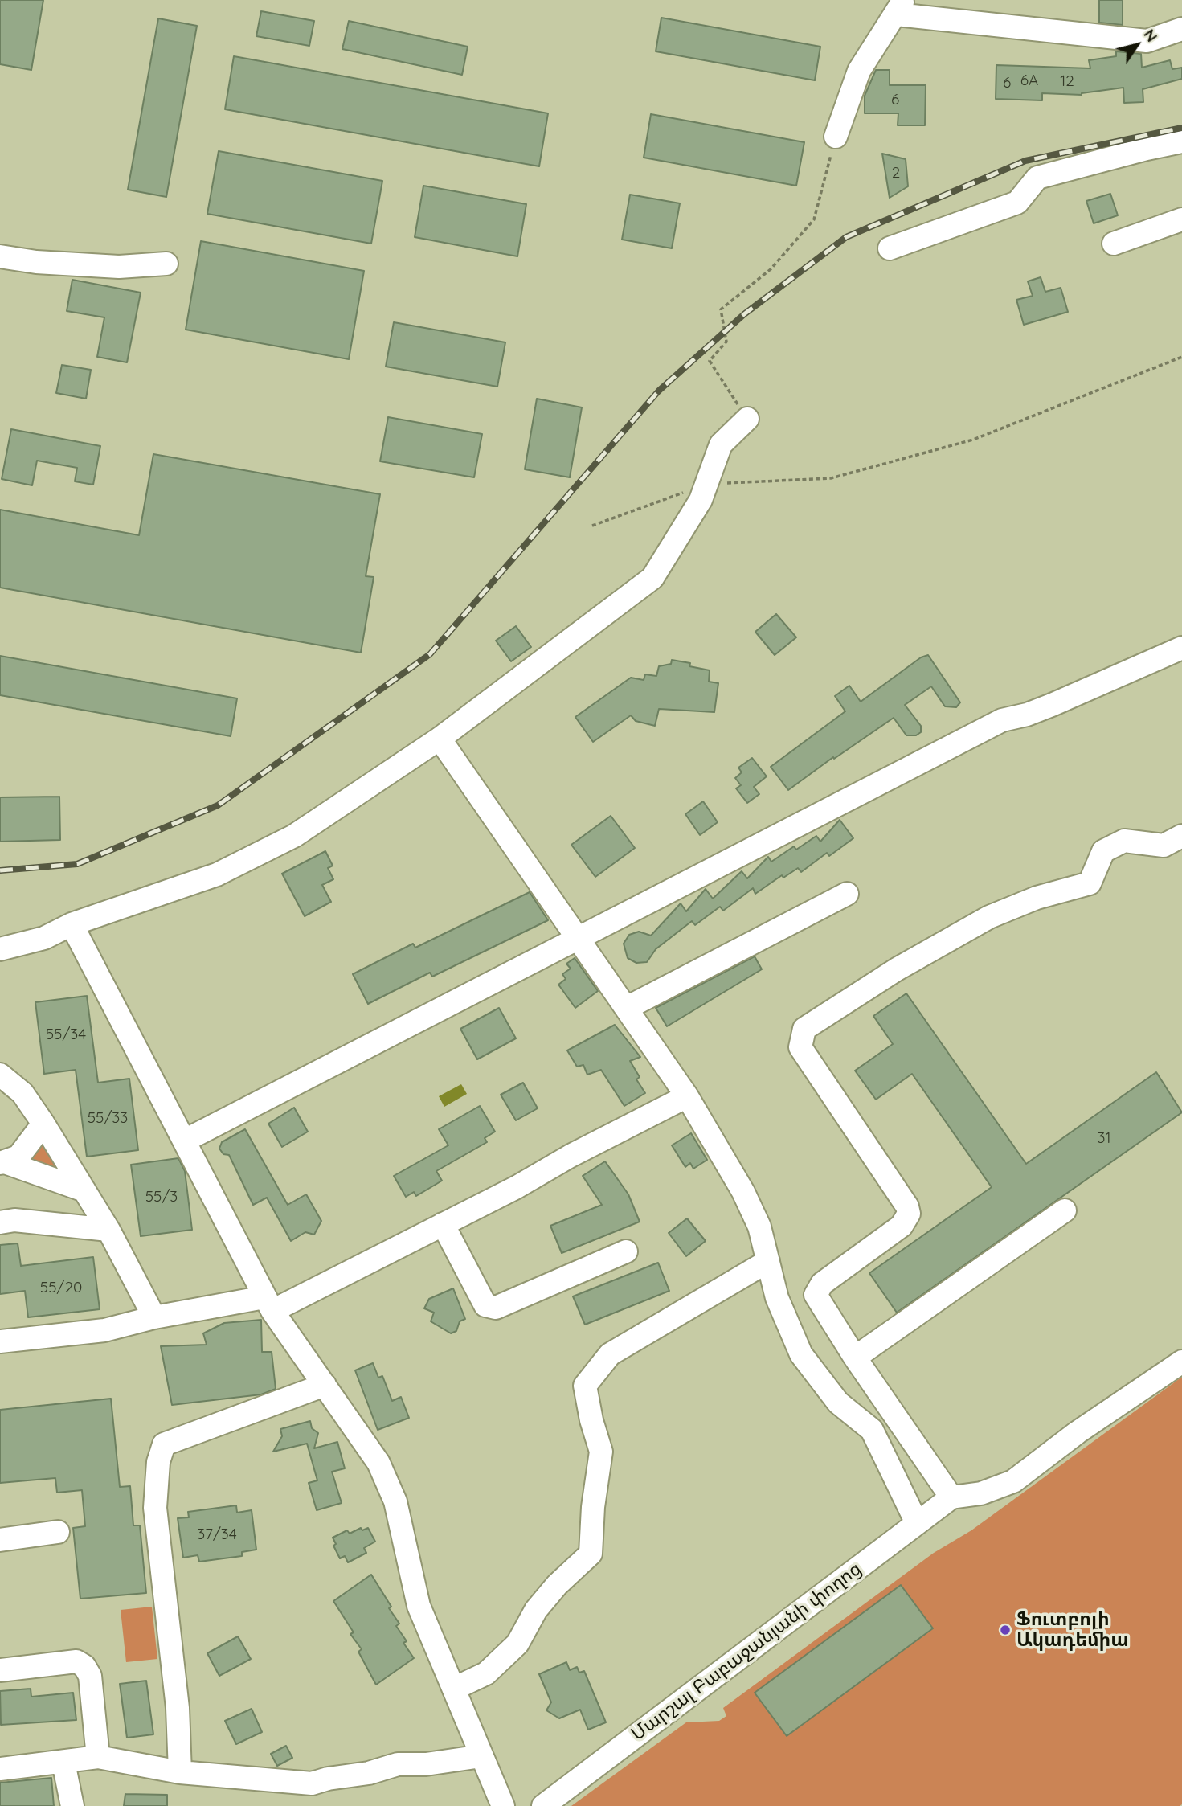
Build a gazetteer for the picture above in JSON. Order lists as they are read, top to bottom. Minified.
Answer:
{"streets":{"street":["Մարշալ Բաբաջանյանի փողոց"]},"places":["Ֆուտբոլի Ակադեմիա"],"house_numbers":["6A","12","6","6","2","55/34","55/33","31","55/3","55/20","37/34"],"north":"top right"}
